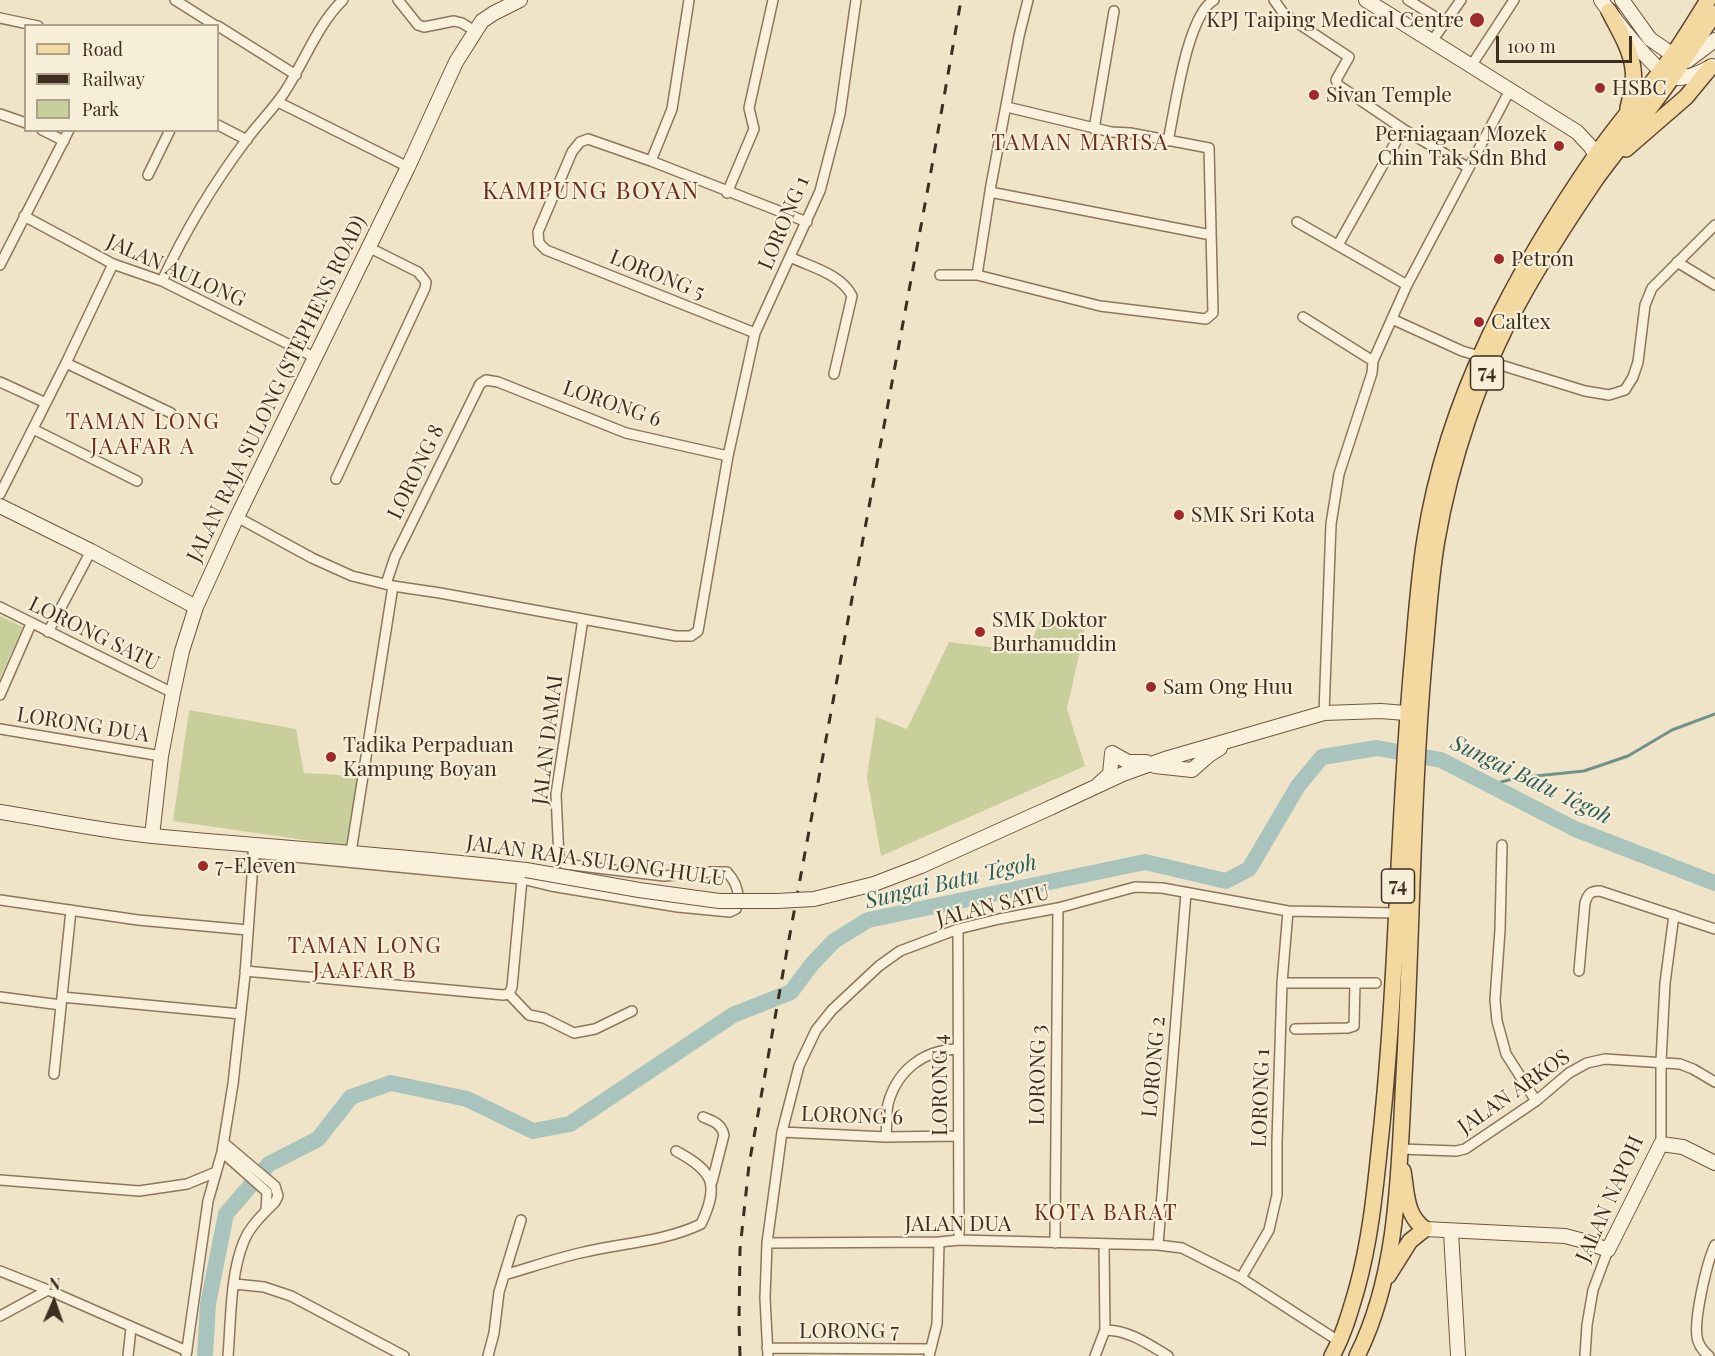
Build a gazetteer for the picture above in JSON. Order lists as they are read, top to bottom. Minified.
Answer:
{"streets":{"main road":["74"],"street":["LORONG 1","JALAN AULONG","LORONG 5","JALAN RAJA SULONG (STEPHENS ROAD)","LORONG 6","LORONG 8","LORONG SATU","LORONG DUA","JALAN DAMAI","JALAN RAJA SULONG HULU","JALAN SATU","LORONG 2","LORONG 3","LORONG 4","JALAN ARKOS","JALAN NAPOH","JALAN DUA","LORONG 7"]},"crossings":[["LORONG 1","LORONG 5"],["LORONG 1","LORONG 6"],["LORONG 1","JALAN DAMAI"],["LORONG 1","JALAN SATU"],["LORONG 1","JALAN DUA"],["JALAN AULONG","JALAN RAJA SULONG (STEPHENS ROAD)"],["74","JALAN SATU"],["74","JALAN ARKOS"],["74","JALAN DUA"],["JALAN RAJA SULONG (STEPHENS ROAD)","LORONG SATU"],["JALAN RAJA SULONG (STEPHENS ROAD)","LORONG DUA"],["JALAN RAJA SULONG (STEPHENS ROAD)","JALAN RAJA SULONG HULU"],["LORONG 6","LORONG 8"],["LORONG 6","JALAN SATU"],["LORONG 6","LORONG 4"],["LORONG 8","JALAN RAJA SULONG HULU"],["JALAN DAMAI","JALAN RAJA SULONG HULU"],["JALAN SATU","LORONG 2"],["JALAN SATU","LORONG 3"],["JALAN SATU","LORONG 4"],["JALAN SATU","JALAN DUA"],["JALAN SATU","LORONG 7"],["LORONG 2","JALAN DUA"],["LORONG 3","JALAN DUA"],["LORONG 4","JALAN DUA"],["JALAN ARKOS","JALAN NAPOH"]],"districts":["TAMAN MARISA","KAMPUNG BOYAN","TAMAN LONG JAAFAR A","TAMAN LONG JAAFAR B","KOTA BARAT"],"water":["Sungai Batu Tegoh"],"places":["KPJ Taiping Medical Centre","HSBC","Sivan Temple","Perniagaan Mozek Chin Tak Sdn Bhd","Petron","Caltex","SMK Sri Kota","SMK Doktor Burhanuddin","Sam Ong Huu","Tadika Perpaduan Kampung Boyan","7-Eleven"],"legend":["Road","Railway","Park"],"scale_bar":"100 m","north":"top"}
